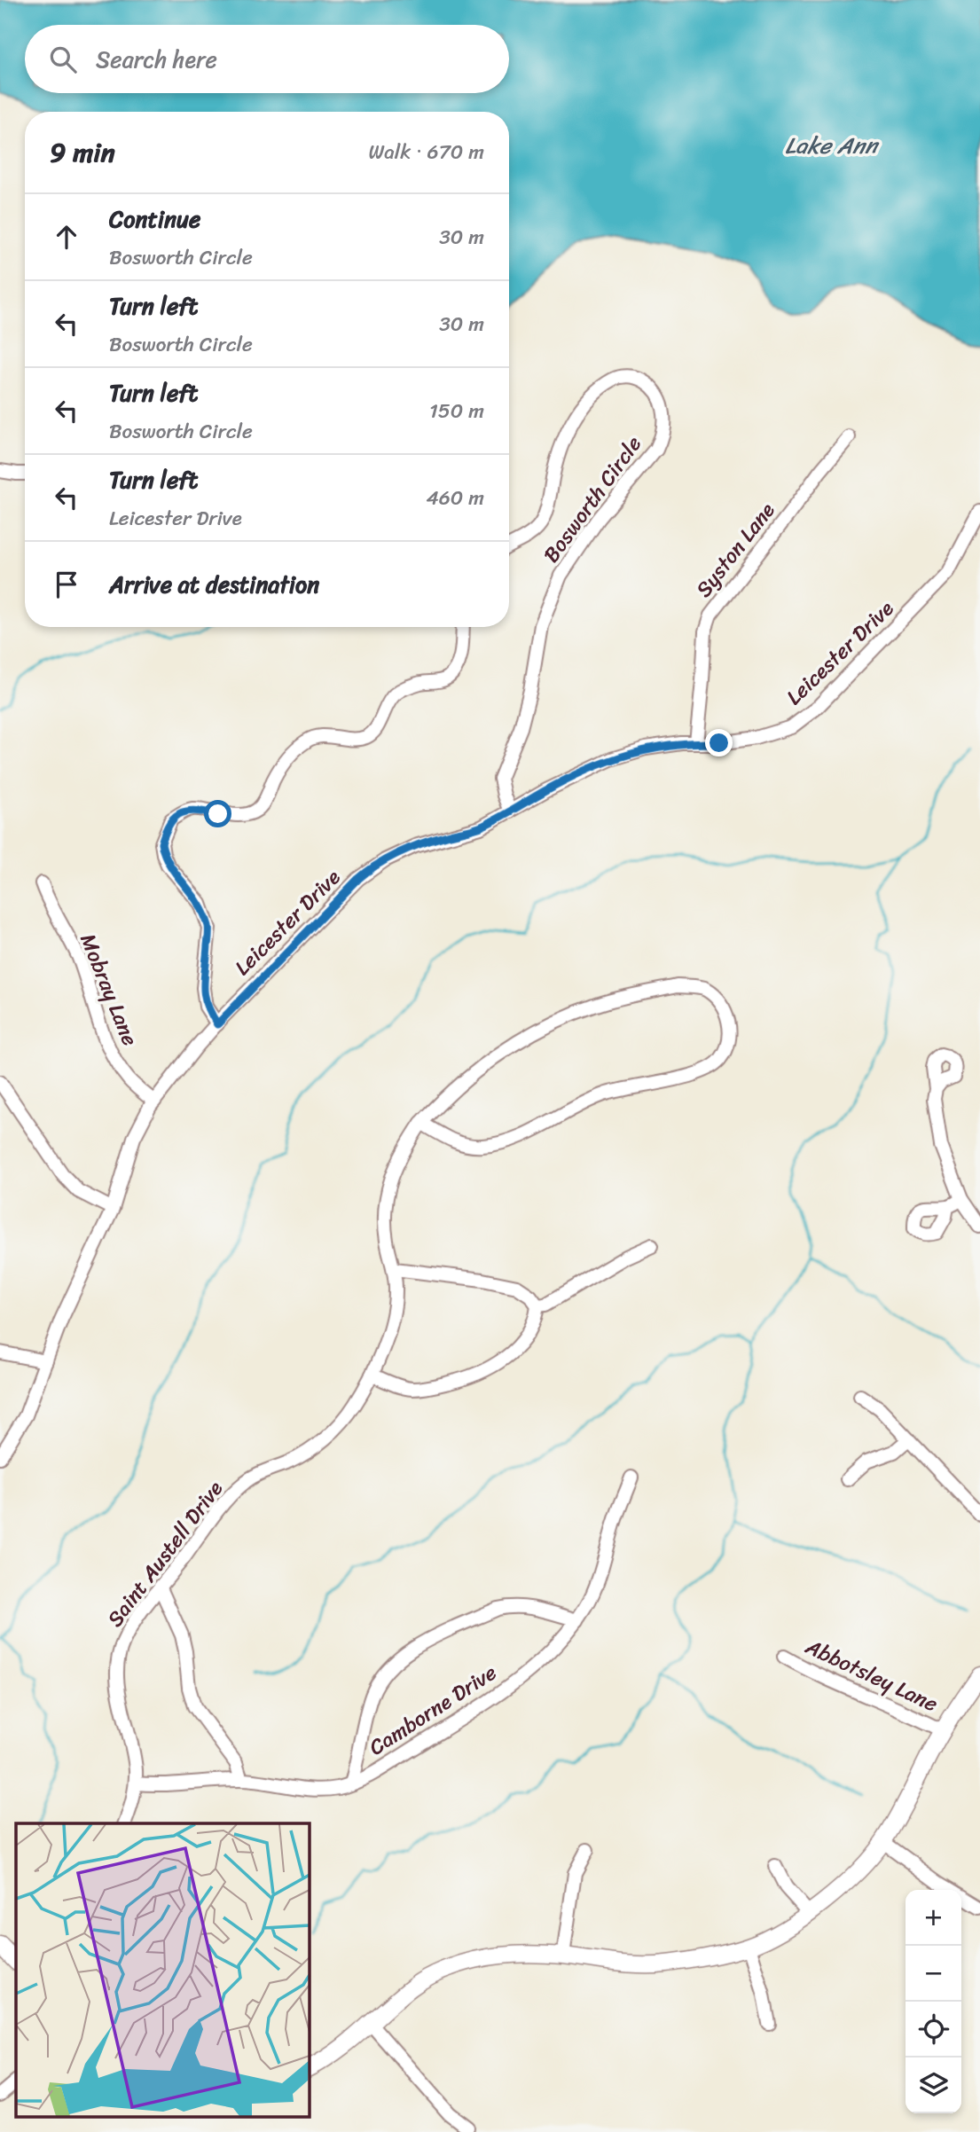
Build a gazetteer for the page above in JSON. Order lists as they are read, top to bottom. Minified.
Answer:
{"streets":{"street":["Bosworth Circle","Syston Lane","Leicester Drive","Mobray Lane","Saint Austell Drive","Abbotsley Lane","Camborne Drive"]},"crossings":[["Bosworth Circle","Leicester Drive"],["Syston Lane","Leicester Drive"],["Leicester Drive","Mobray Lane"],["Saint Austell Drive","Camborne Drive"]],"water":["Lake Ann"],"page":{"search":"Search here","heading":["9 min","Walk · 670 m"],"list":[["Continue","Bosworth Circle","30 m"],["Turn left","Bosworth Circle","30 m"],["Turn left","Bosworth Circle","150 m"],["Turn left","Leicester Drive","460 m"],"Arrive at destination"],"map_buttons":["+","−"]}}
